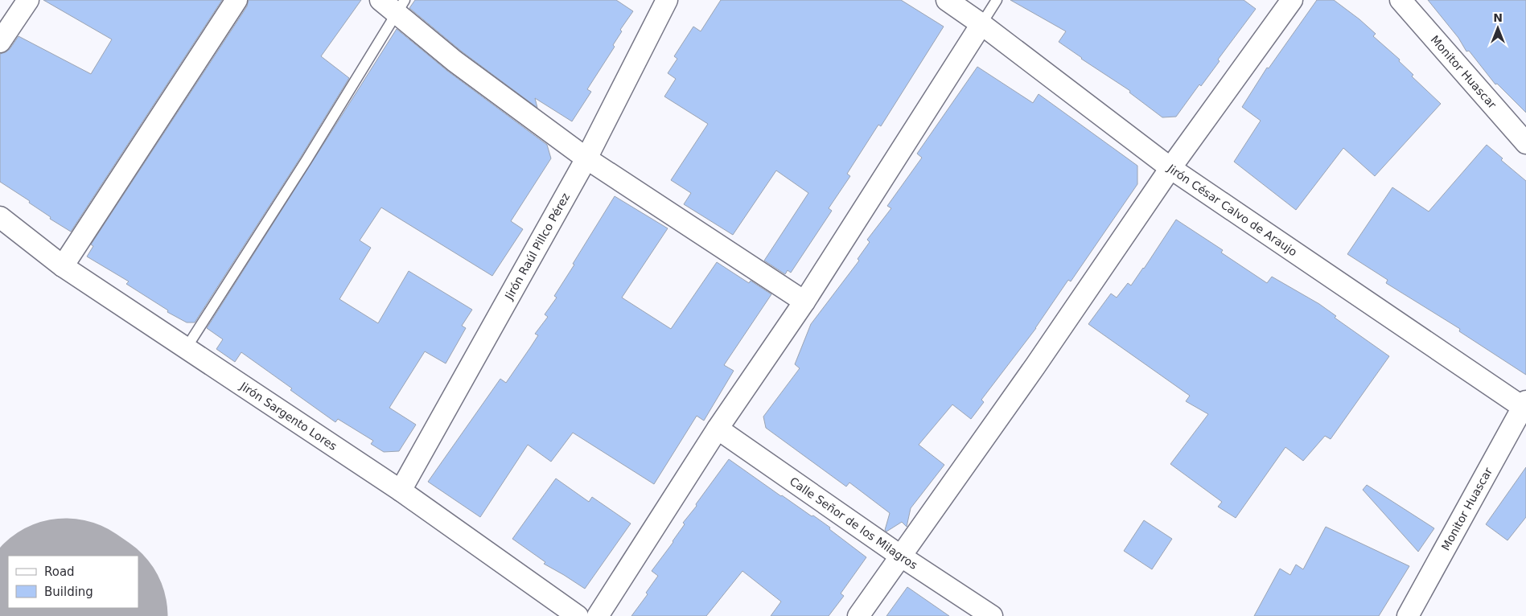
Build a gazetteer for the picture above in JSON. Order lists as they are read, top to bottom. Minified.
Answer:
{"streets":{"street":["Monitor Huascar","Jirón César Calvo de Araujo","Jirón Raúl Pillco Pérez","Jirón Sargento Lores","Calle Señor de los Milagros"]},"crossings":[["Monitor Huascar","Jirón César Calvo de Araujo"],["Jirón Raúl Pillco Pérez","Jirón Sargento Lores"]],"legend":["Road","Building"],"north":"top"}
